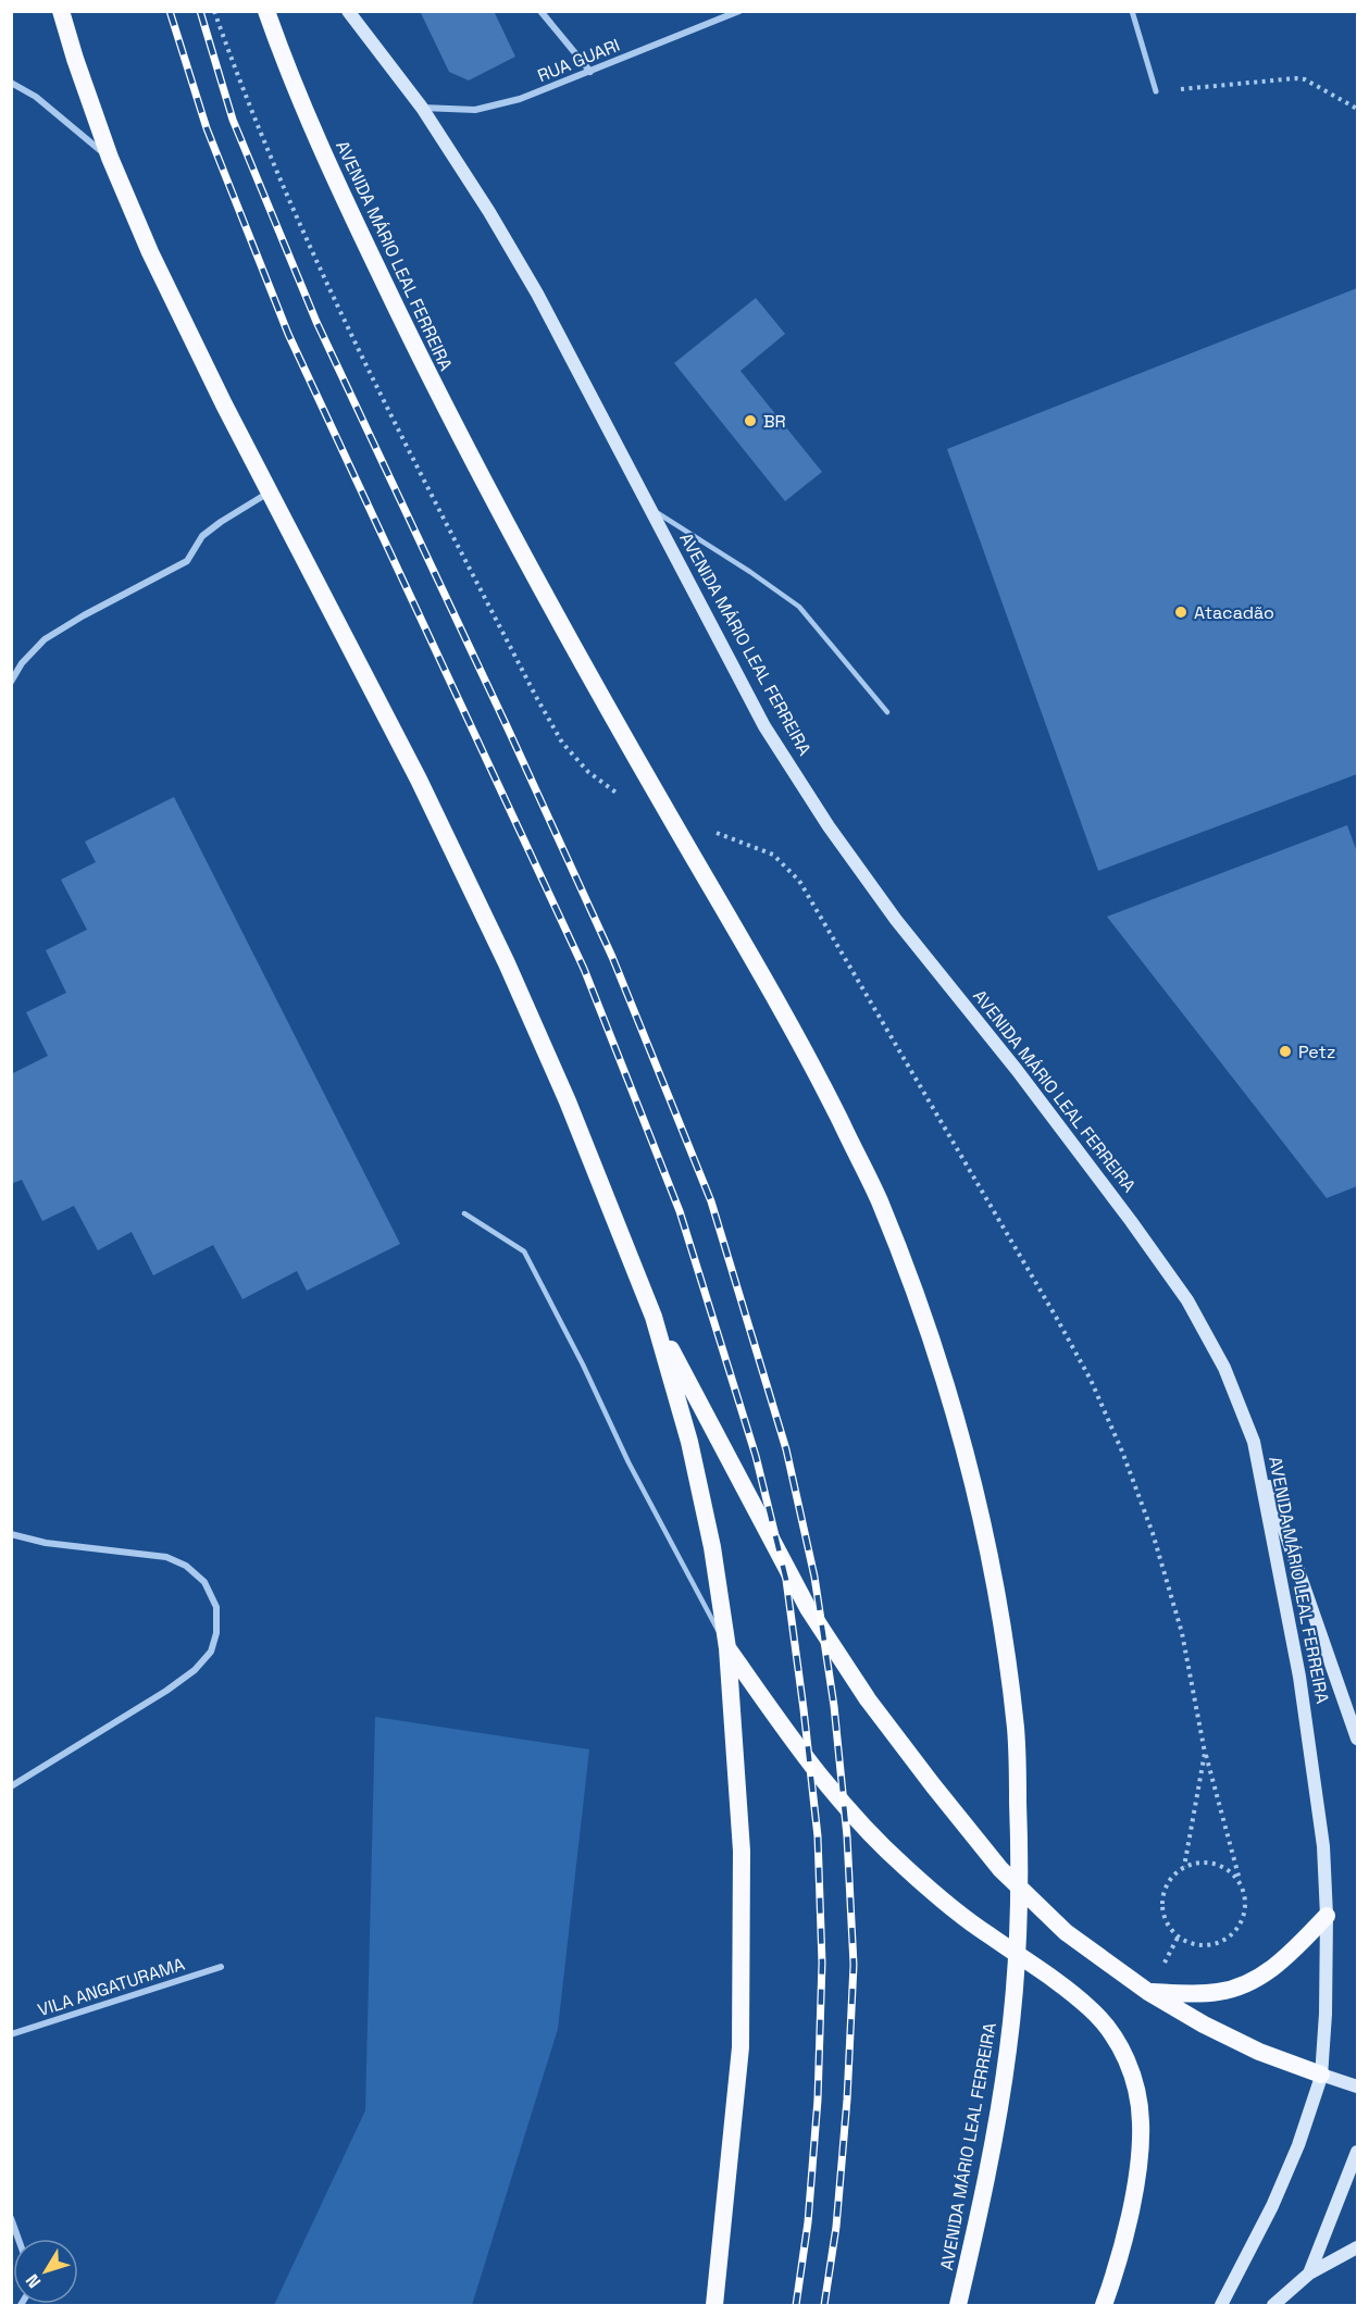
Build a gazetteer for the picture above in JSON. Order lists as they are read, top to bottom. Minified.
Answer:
{"streets":{"highway":["AVENIDA MÁRIO LEAL FERREIRA"],"street":["RUA GUARI","VILA ANGATURAMA"]},"crossings":[["RUA GUARI","AVENIDA MÁRIO LEAL FERREIRA"]],"places":["BR","Atacadão","Petz"],"north":"bottom left"}
